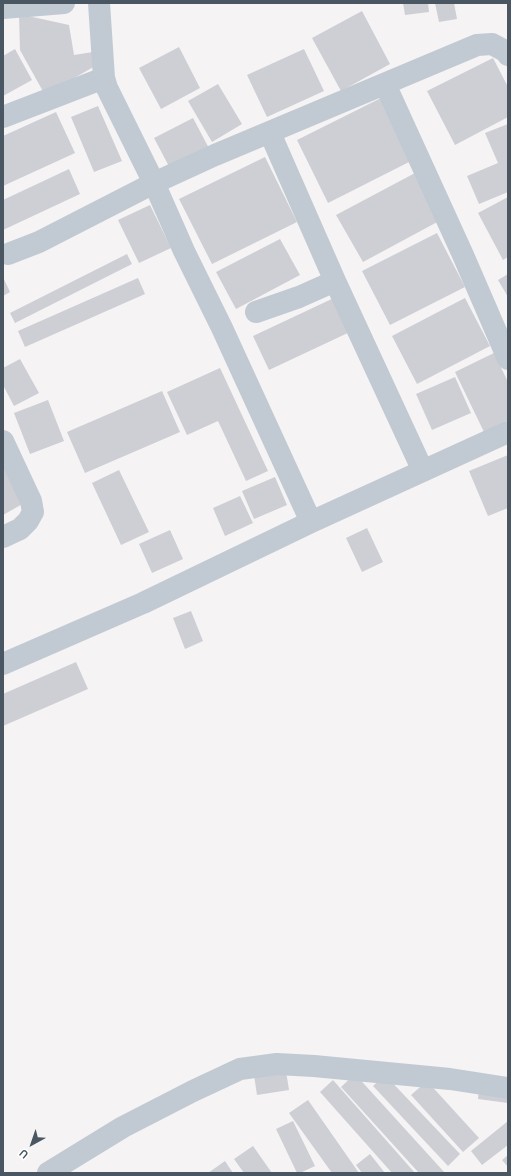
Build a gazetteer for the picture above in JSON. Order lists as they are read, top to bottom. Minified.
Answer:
{"north":"bottom left"}
